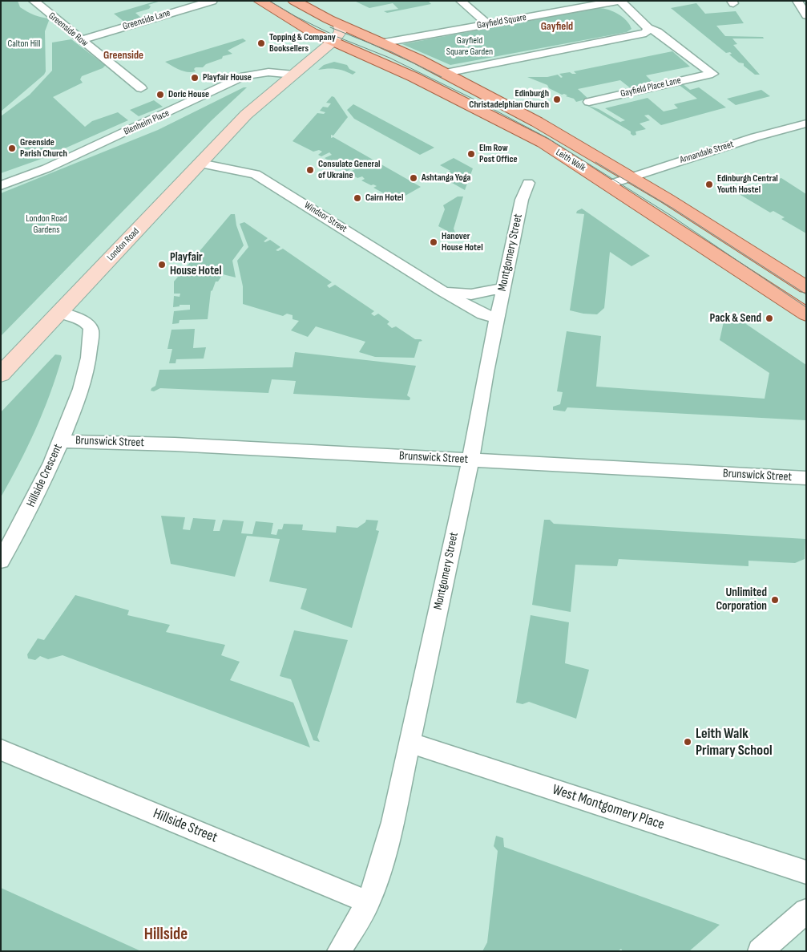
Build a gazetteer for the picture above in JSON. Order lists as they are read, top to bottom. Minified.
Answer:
{"streets":{"main road":["Leith Walk","London Road"],"street":["Greenside Lane","Gayfield Square","Greenside Row","Gayfield Place Lane","Blenheim Place","Annandale Street","Windsor Street","Montgomery Street","Brunswick Street","Hillside Crescent","West Montgomery Place","Hillside Street"]},"crossings":[["Greenside Lane","Greenside Row"],["Gayfield Square","Gayfield Place Lane"],["Gayfield Square","Leith Walk"],["Blenheim Place","London Road"],["Annandale Street","Leith Walk"],["Leith Walk","London Road"],["Windsor Street","London Road"],["Windsor Street","Montgomery Street"],["London Road","Hillside Crescent"],["Montgomery Street","Brunswick Street"],["Montgomery Street","West Montgomery Place"],["Montgomery Street","Hillside Street"],["Brunswick Street","Hillside Crescent"]],"districts":["Gayfield","Greenside","Hillside"],"parks":["Gayfield Square Garden","Calton Hill","London Road Gardens"],"places":["Topping & Company Booksellers","Playfair House","Doric House","Edinburgh Christadelphian Church","Greenside Parish Church","Elm Row Post Office","Consulate General of Ukraine","Ashtanga Yoga","Edinburgh Central Youth Hostel","Cairn Hotel","Hanover House Hotel","Playfair House Hotel","Pack & Send","Unlimited Corporation","Leith Walk Primary School"]}
